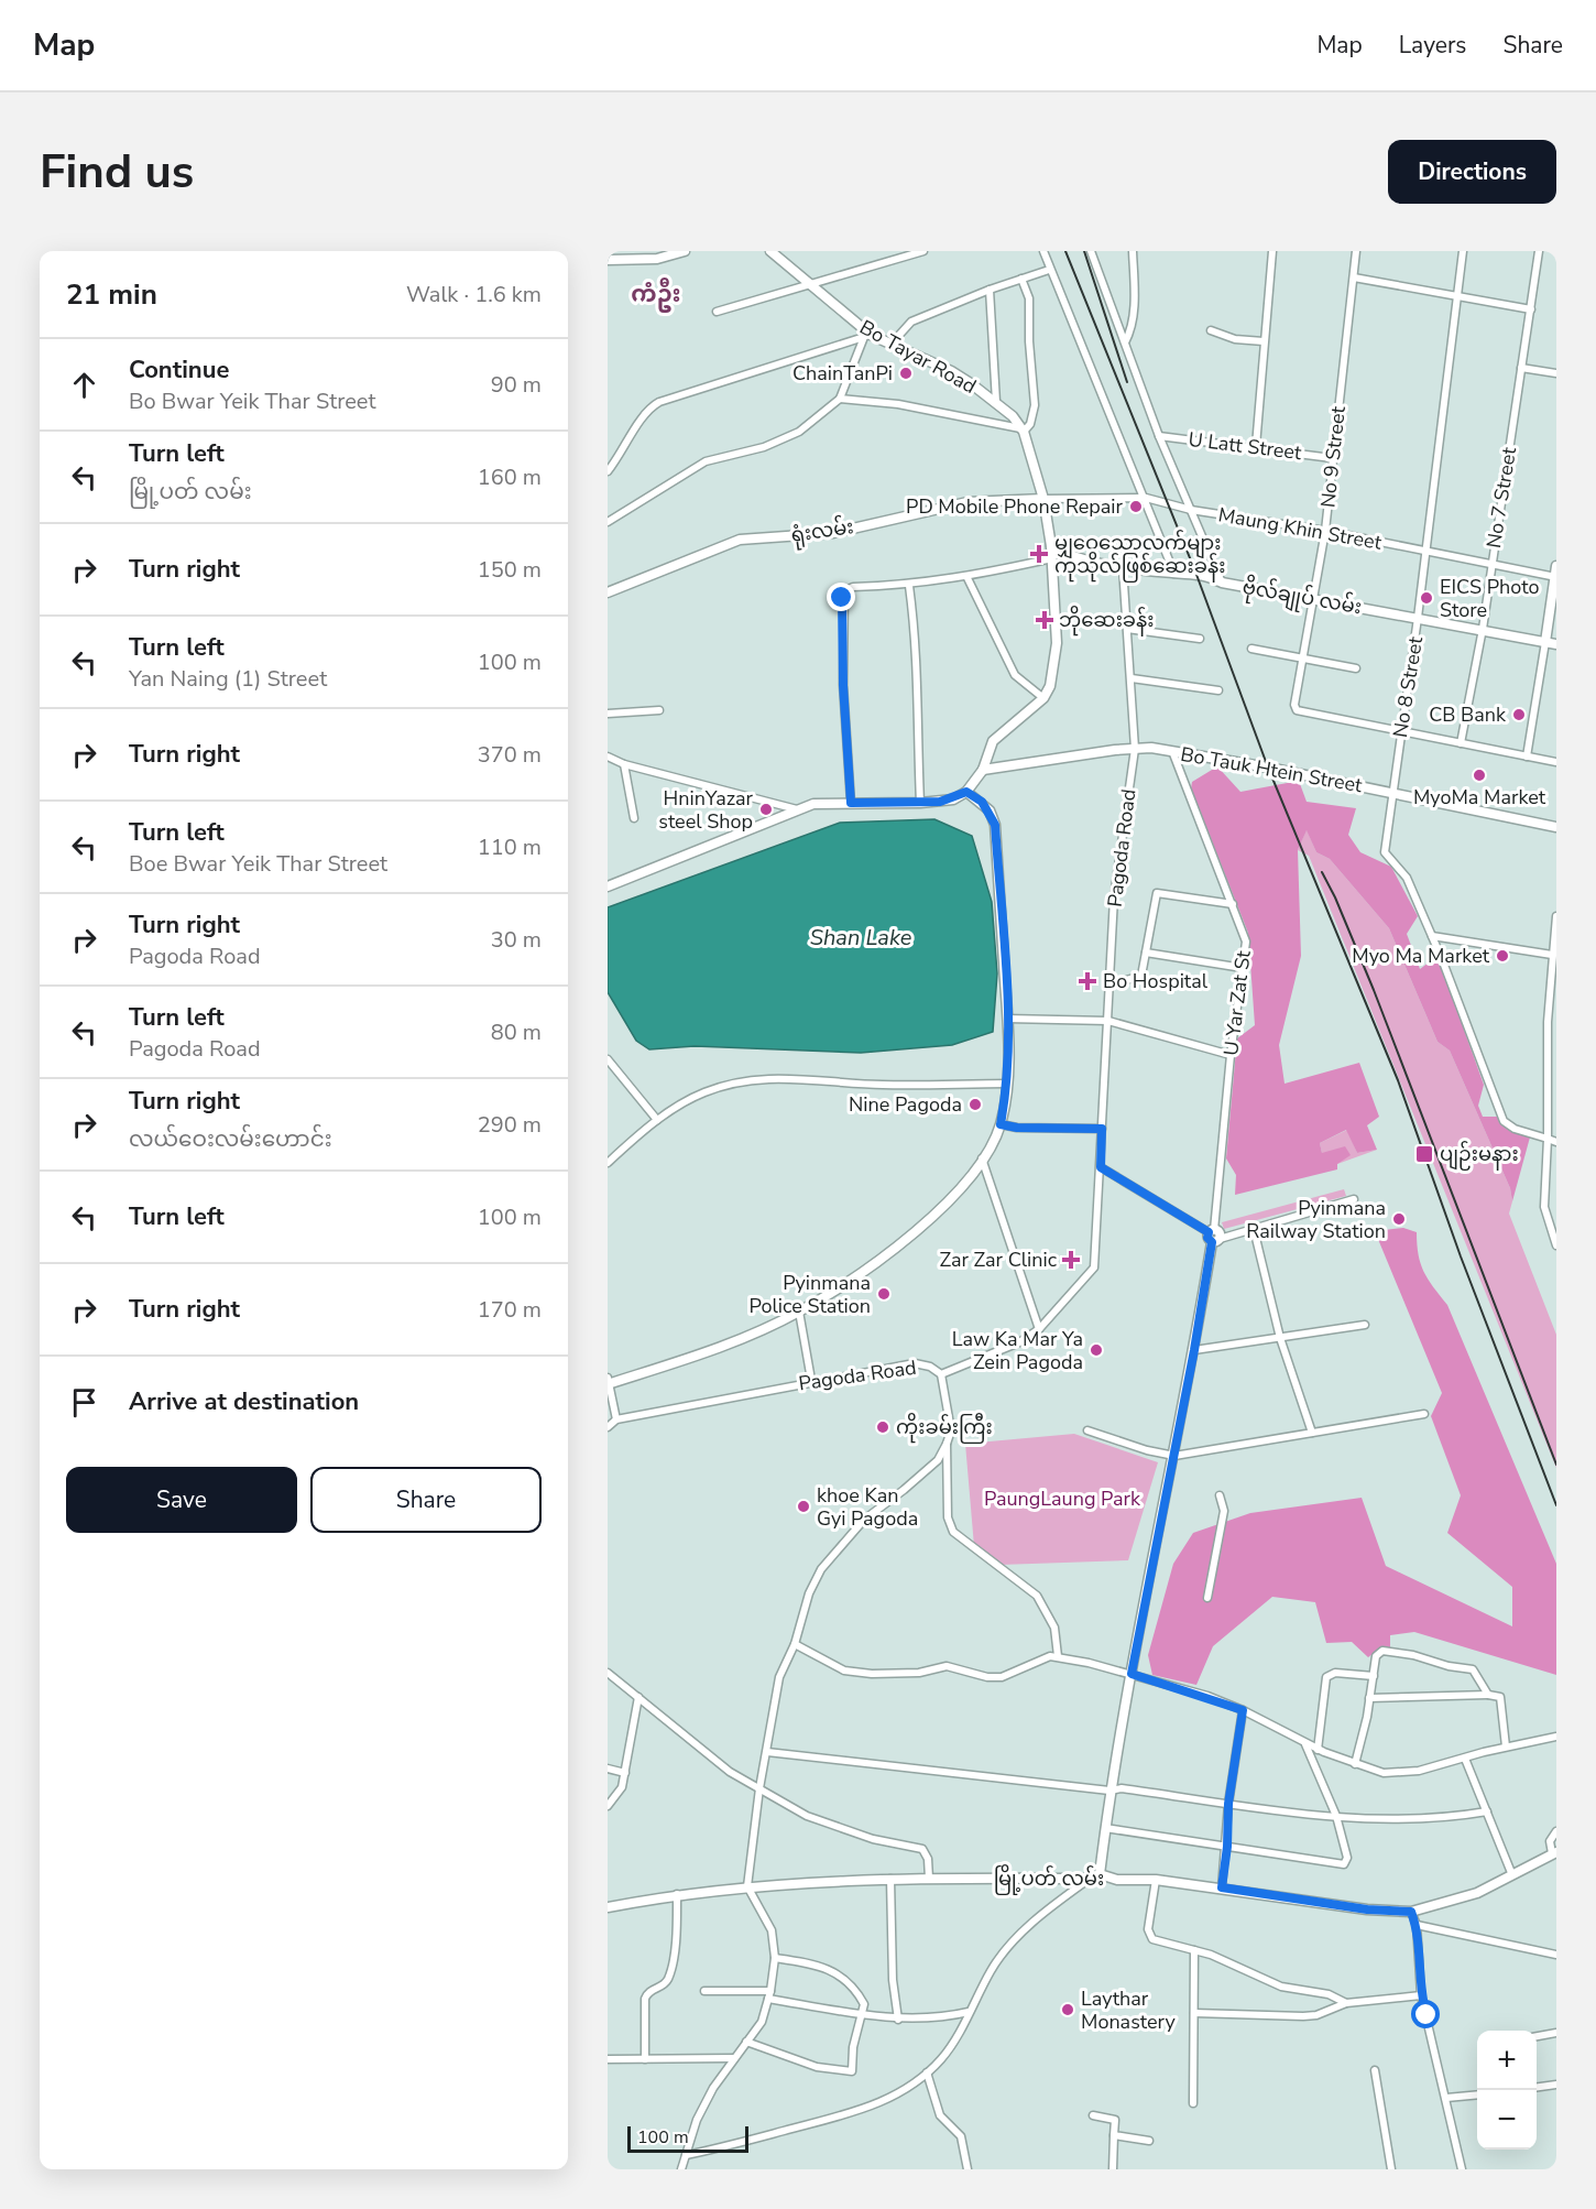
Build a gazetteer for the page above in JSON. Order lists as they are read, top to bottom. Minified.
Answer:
{"streets":{"street":["Bo Tayar Road","U Latt Street","No 9 Street","No 7 Street","Maung Khin Street","ရုံးလမ်း","ဗိုလ်ချုပ် လမ်း","No 8 Street","Bo Tauk Htein Street","Pagoda Road","U Yar Zat St","မြို့ပတ် လမ်း"]},"crossings":[["Bo Tayar Road","Maung Khin Street"],["Bo Tayar Road","ရုံးလမ်း"],["Bo Tayar Road","ဗိုလ်ချုပ် လမ်း"],["U Latt Street","No 9 Street"],["No 9 Street","Maung Khin Street"],["No 9 Street","ဗိုလ်ချုပ် လမ်း"],["No 9 Street","No 8 Street"],["No 7 Street","Maung Khin Street"],["No 7 Street","ဗိုလ်ချုပ် လမ်း"],["Maung Khin Street","ရုံးလမ်း"],["Maung Khin Street","No 8 Street"],["ဗိုလ်ချုပ် လမ်း","No 8 Street"],["ဗိုလ်ချုပ် လမ်း","Pagoda Road"],["No 8 Street","Bo Tauk Htein Street"],["Bo Tauk Htein Street","Pagoda Road"],["Bo Tauk Htein Street","U Yar Zat St"]],"districts":["ကံဦး"],"water":["Shan Lake"],"parks":["PaungLaung Park"],"places":{"other":["ChainTanPi","PD Mobile Phone Repair","EICS Photo Store","CB Bank","MyoMa Market","HninYazar steel Shop","Myo Ma Market","Nine Pagoda","Pyinmana Railway Station","Pyinmana Police Station","Law Ka Mar Ya Zein Pagoda","ကိုးခမ်းကြီး","khoe Kan Gyi Pagoda","Laythar Monastery"],"health":["မျှဝေသောလက်များ ကုသိုလ်ဖြစ်ဆေးခန်း","ဘိုဆေးခန်း","Bo Hospital","Zar Zar Clinic"],"transit":["ပျဉ်းမနား"]},"scale_bar":"100 m","page":{"header":"Map","nav":["Map","Layers","Share"],"buttons":["Directions",["Save","Share"]],"title":"Find us","heading":["21 min","Walk · 1.6 km"],"list":[["Continue","Bo Bwar Yeik Thar Street","90 m"],["Turn left","မြို့ပတ် လမ်း","160 m"],["Turn right","150 m"],["Turn left","Yan Naing (1) Street","100 m"],["Turn right","370 m"],["Turn left","Boe Bwar Yeik Thar Street","110 m"],["Turn right","Pagoda Road","30 m"],["Turn left","Pagoda Road","80 m"],["Turn right","လယ်ဝေးလမ်းဟောင်း","290 m"],["Turn left","100 m"],["Turn right","170 m"],"Arrive at destination"],"map_buttons":["+","−"],"scale":"100 m"}}
